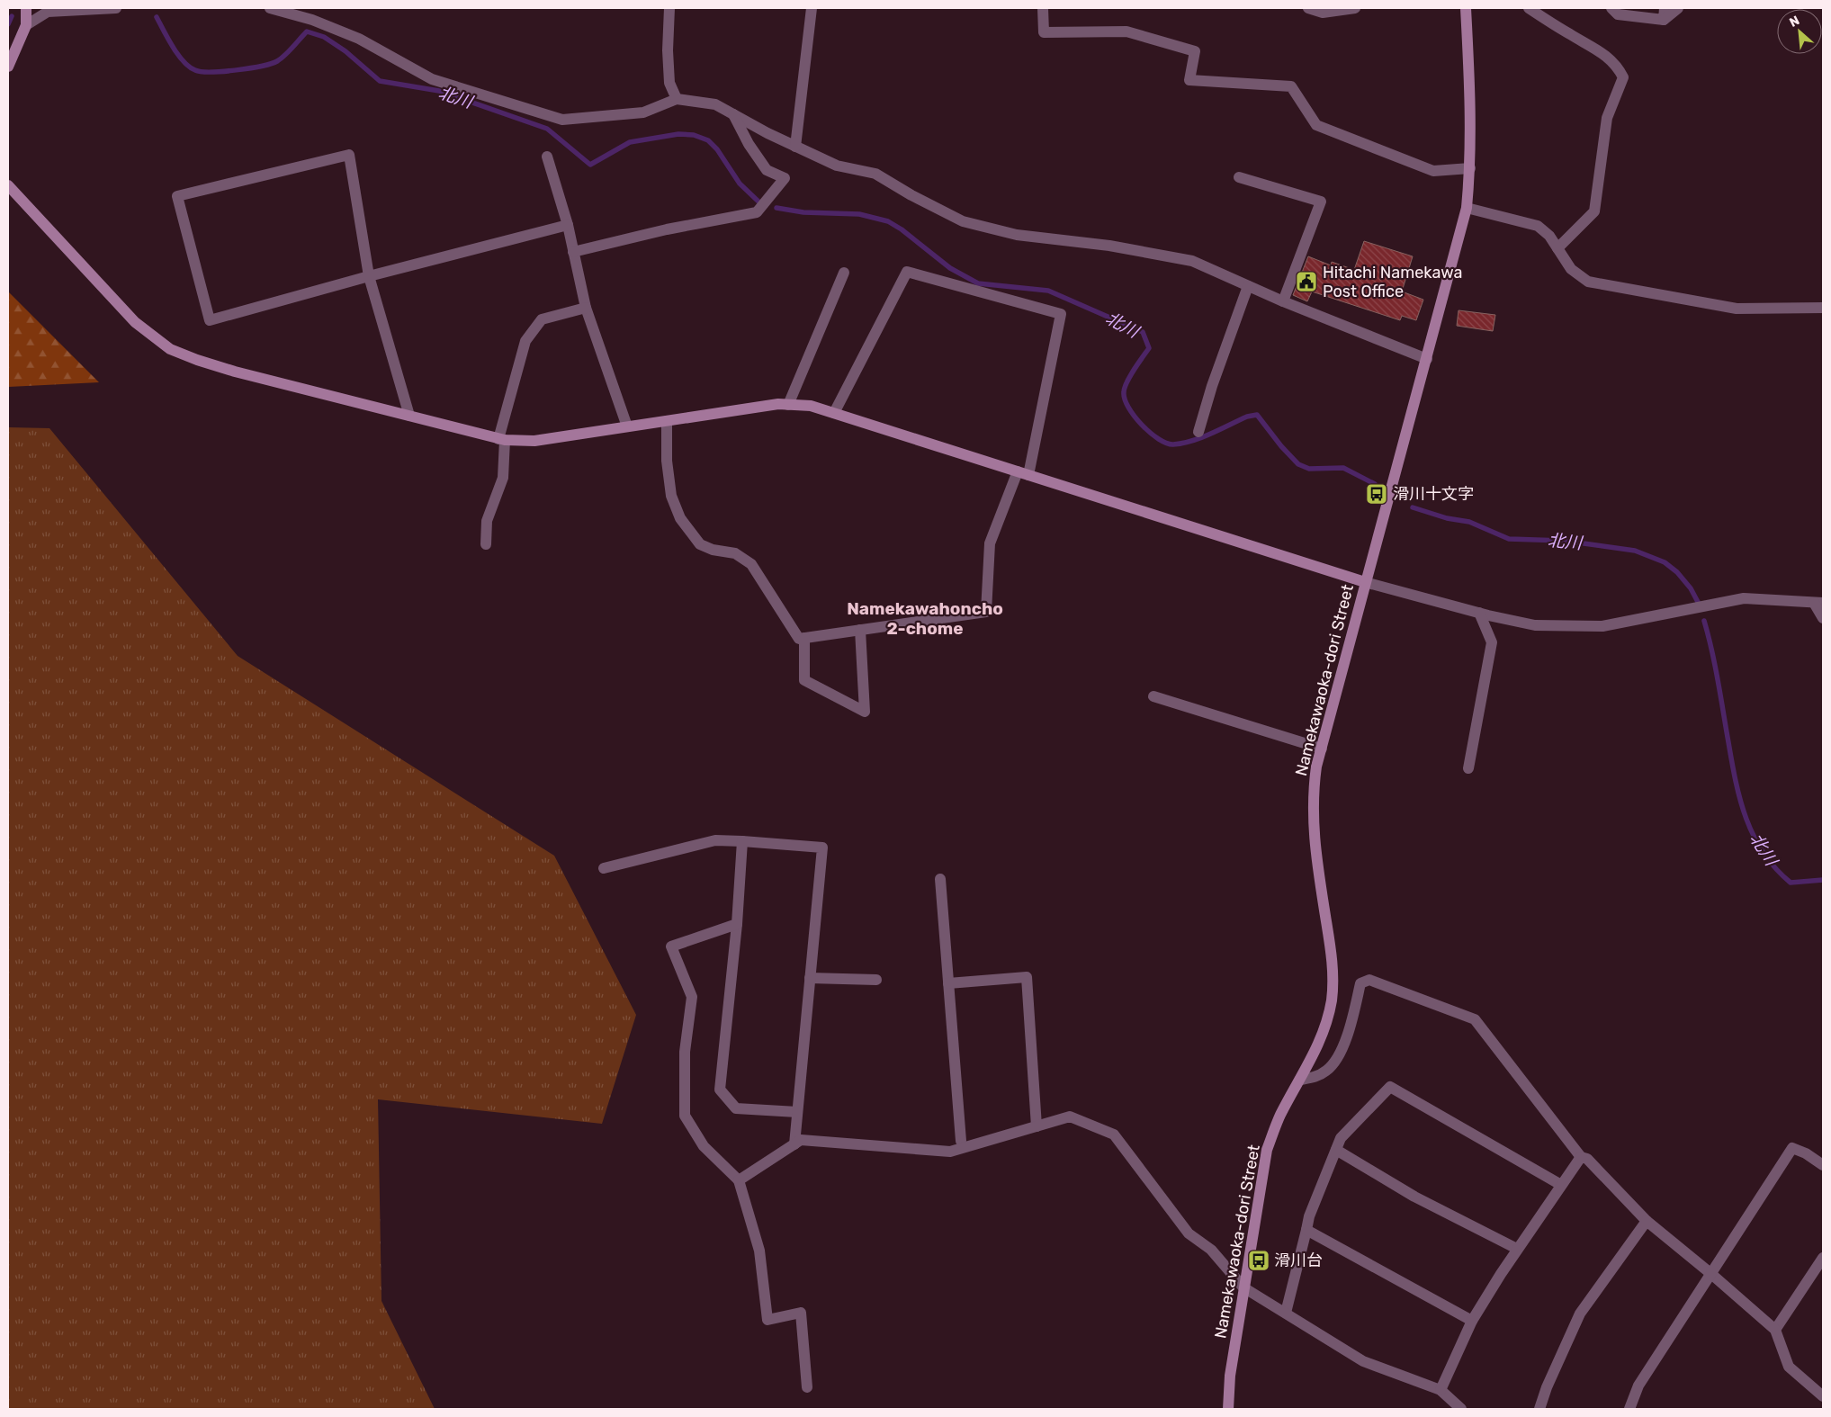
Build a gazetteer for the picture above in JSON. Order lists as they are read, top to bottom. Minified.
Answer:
{"streets":{"street":["Namekawaoka-dori Street"]},"districts":["Namekawahoncho 2-chome"],"water":["北川"],"places":{"public building":["Hitachi Namekawa Post Office"],"bus stop":["滑川十文字","滑川台"]},"north":"top left"}
